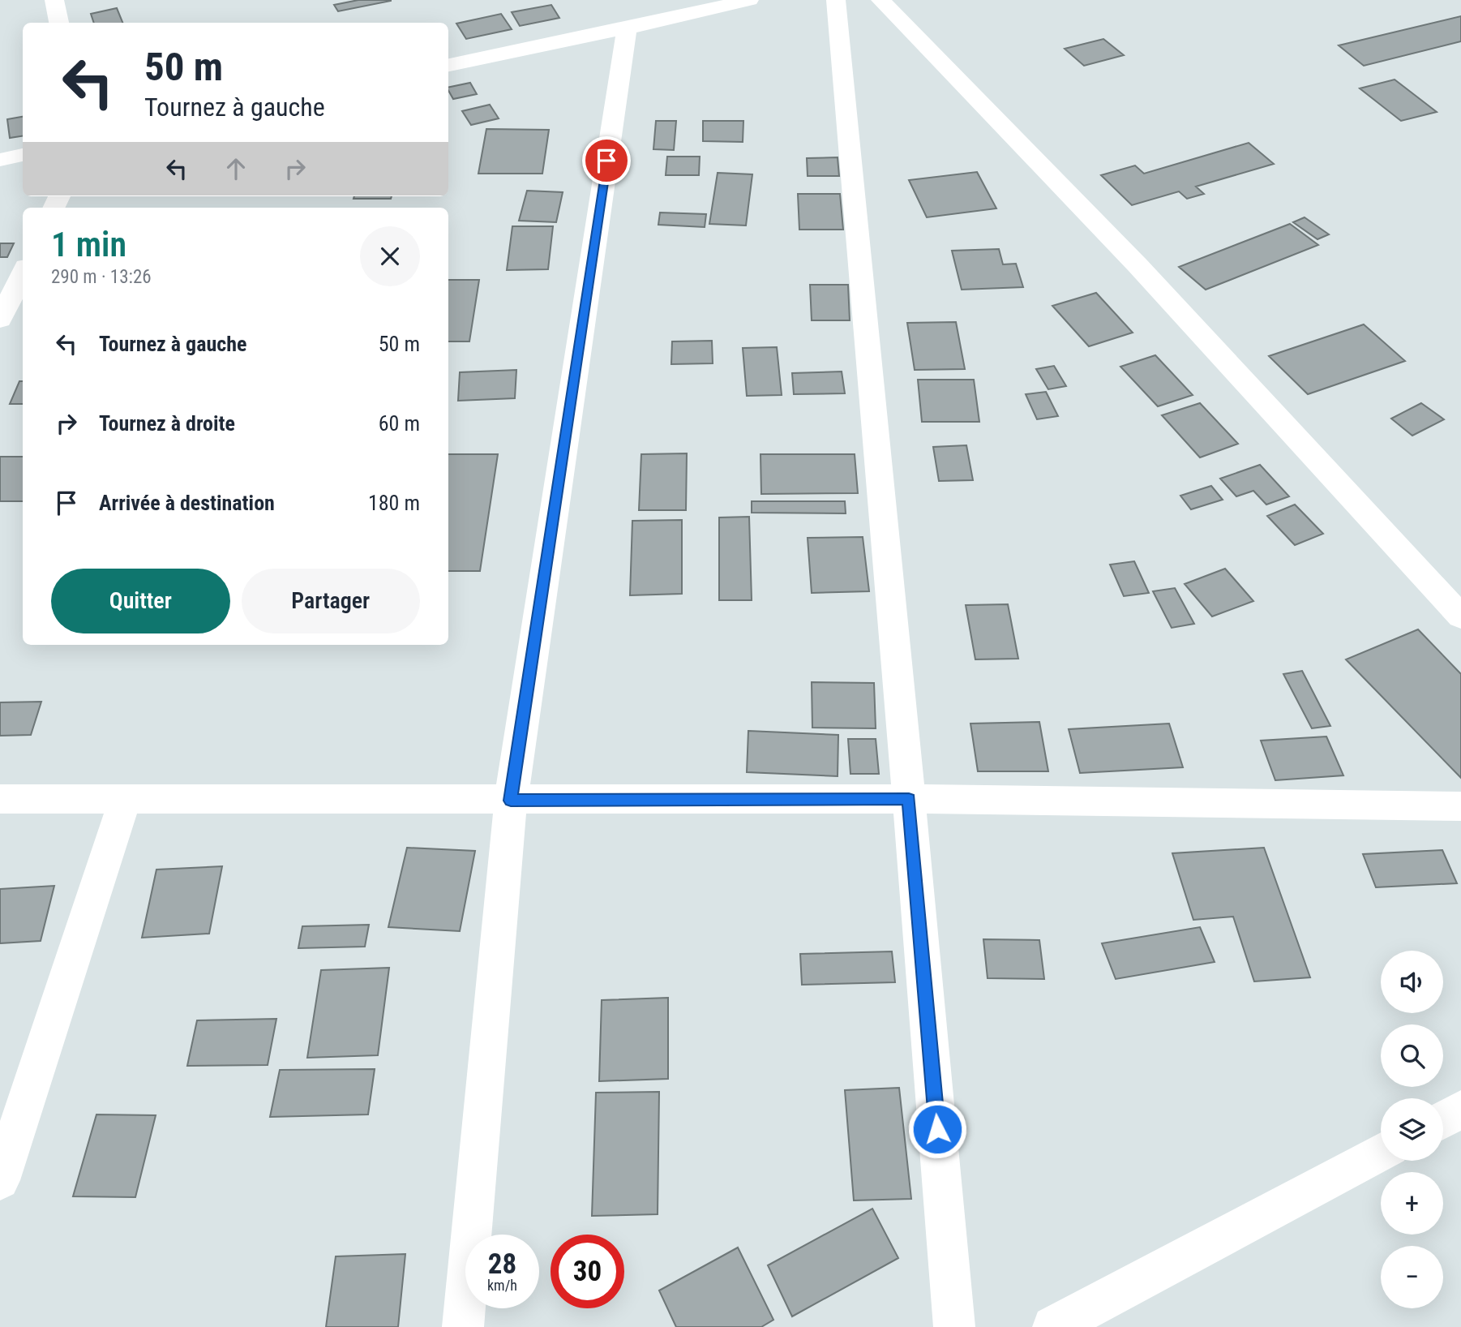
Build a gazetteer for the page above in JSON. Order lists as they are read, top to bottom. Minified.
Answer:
{"page":{"turn":["50 m","Tournez à gauche"],"heading":["1 min","290 m · 13:26"],"list":[{"name":"Tournez à gauche","value":"50 m"},{"name":"Tournez à droite","value":"60 m"},{"name":"Arrivée à destination","value":"180 m"}],"buttons":["Quitter","Partager"],"map_buttons":["+","−"],"speed":"28 km/h","limit":"30"}}
